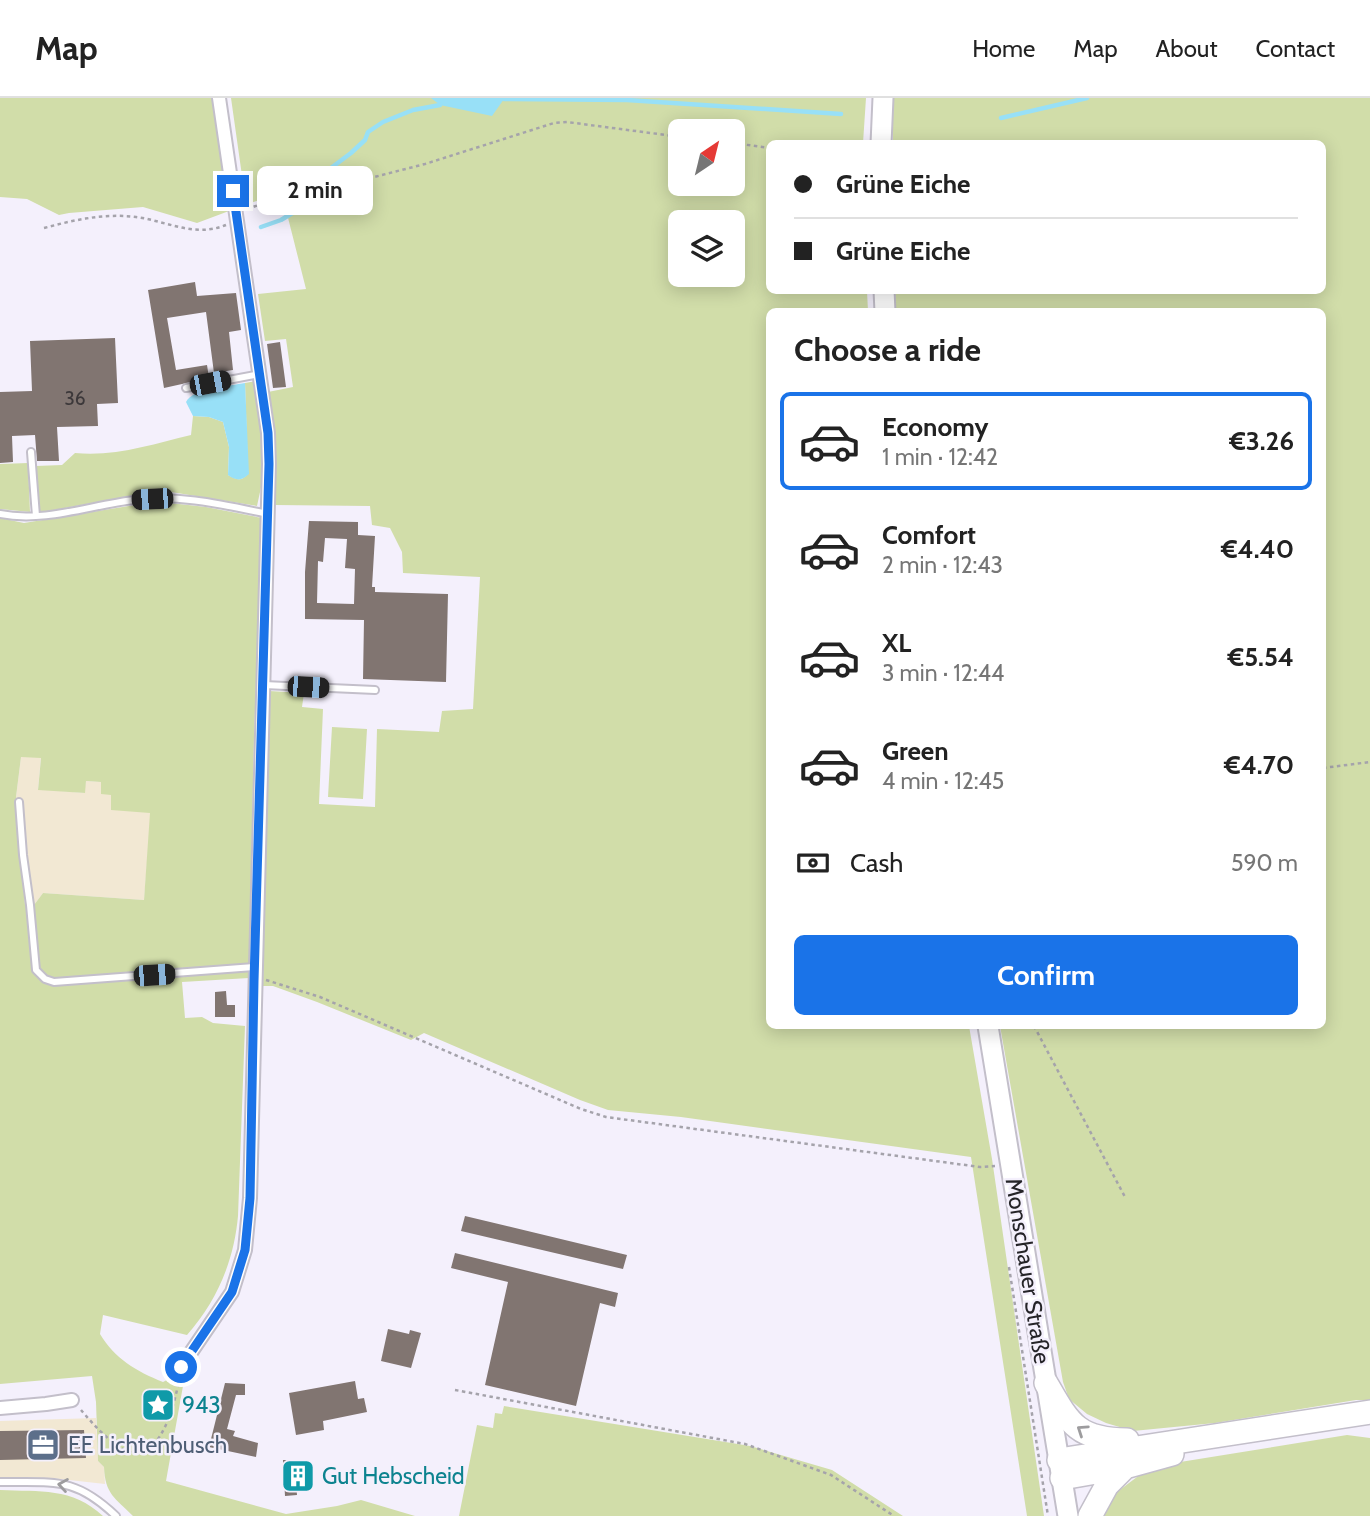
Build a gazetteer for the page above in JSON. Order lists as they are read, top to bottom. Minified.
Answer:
{"streets":{"main road":["Monschauer Straße"]},"places":{"place":["943"],"office":["EE Lichtenbusch"],"building":["Gut Hebscheid"]},"house_numbers":["36"],"north":"top right","page":{"header":"Map","nav":["Home","Map","About","Contact"],"banner":["Grüne Eiche","Grüne Eiche"],"bubble":"2 min","heading":"Choose a ride","list":[{"name":"Economy","note":"1 min · 12:42","value":"€3.26"},{"name":"Comfort","note":"2 min · 12:43","value":"€4.40"},{"name":"XL","note":"3 min · 12:44","value":"€5.54"},{"name":"Green","note":"4 min · 12:45","value":"€4.70"}],"pay":["Cash","590 m"],"buttons":"Confirm"}}
